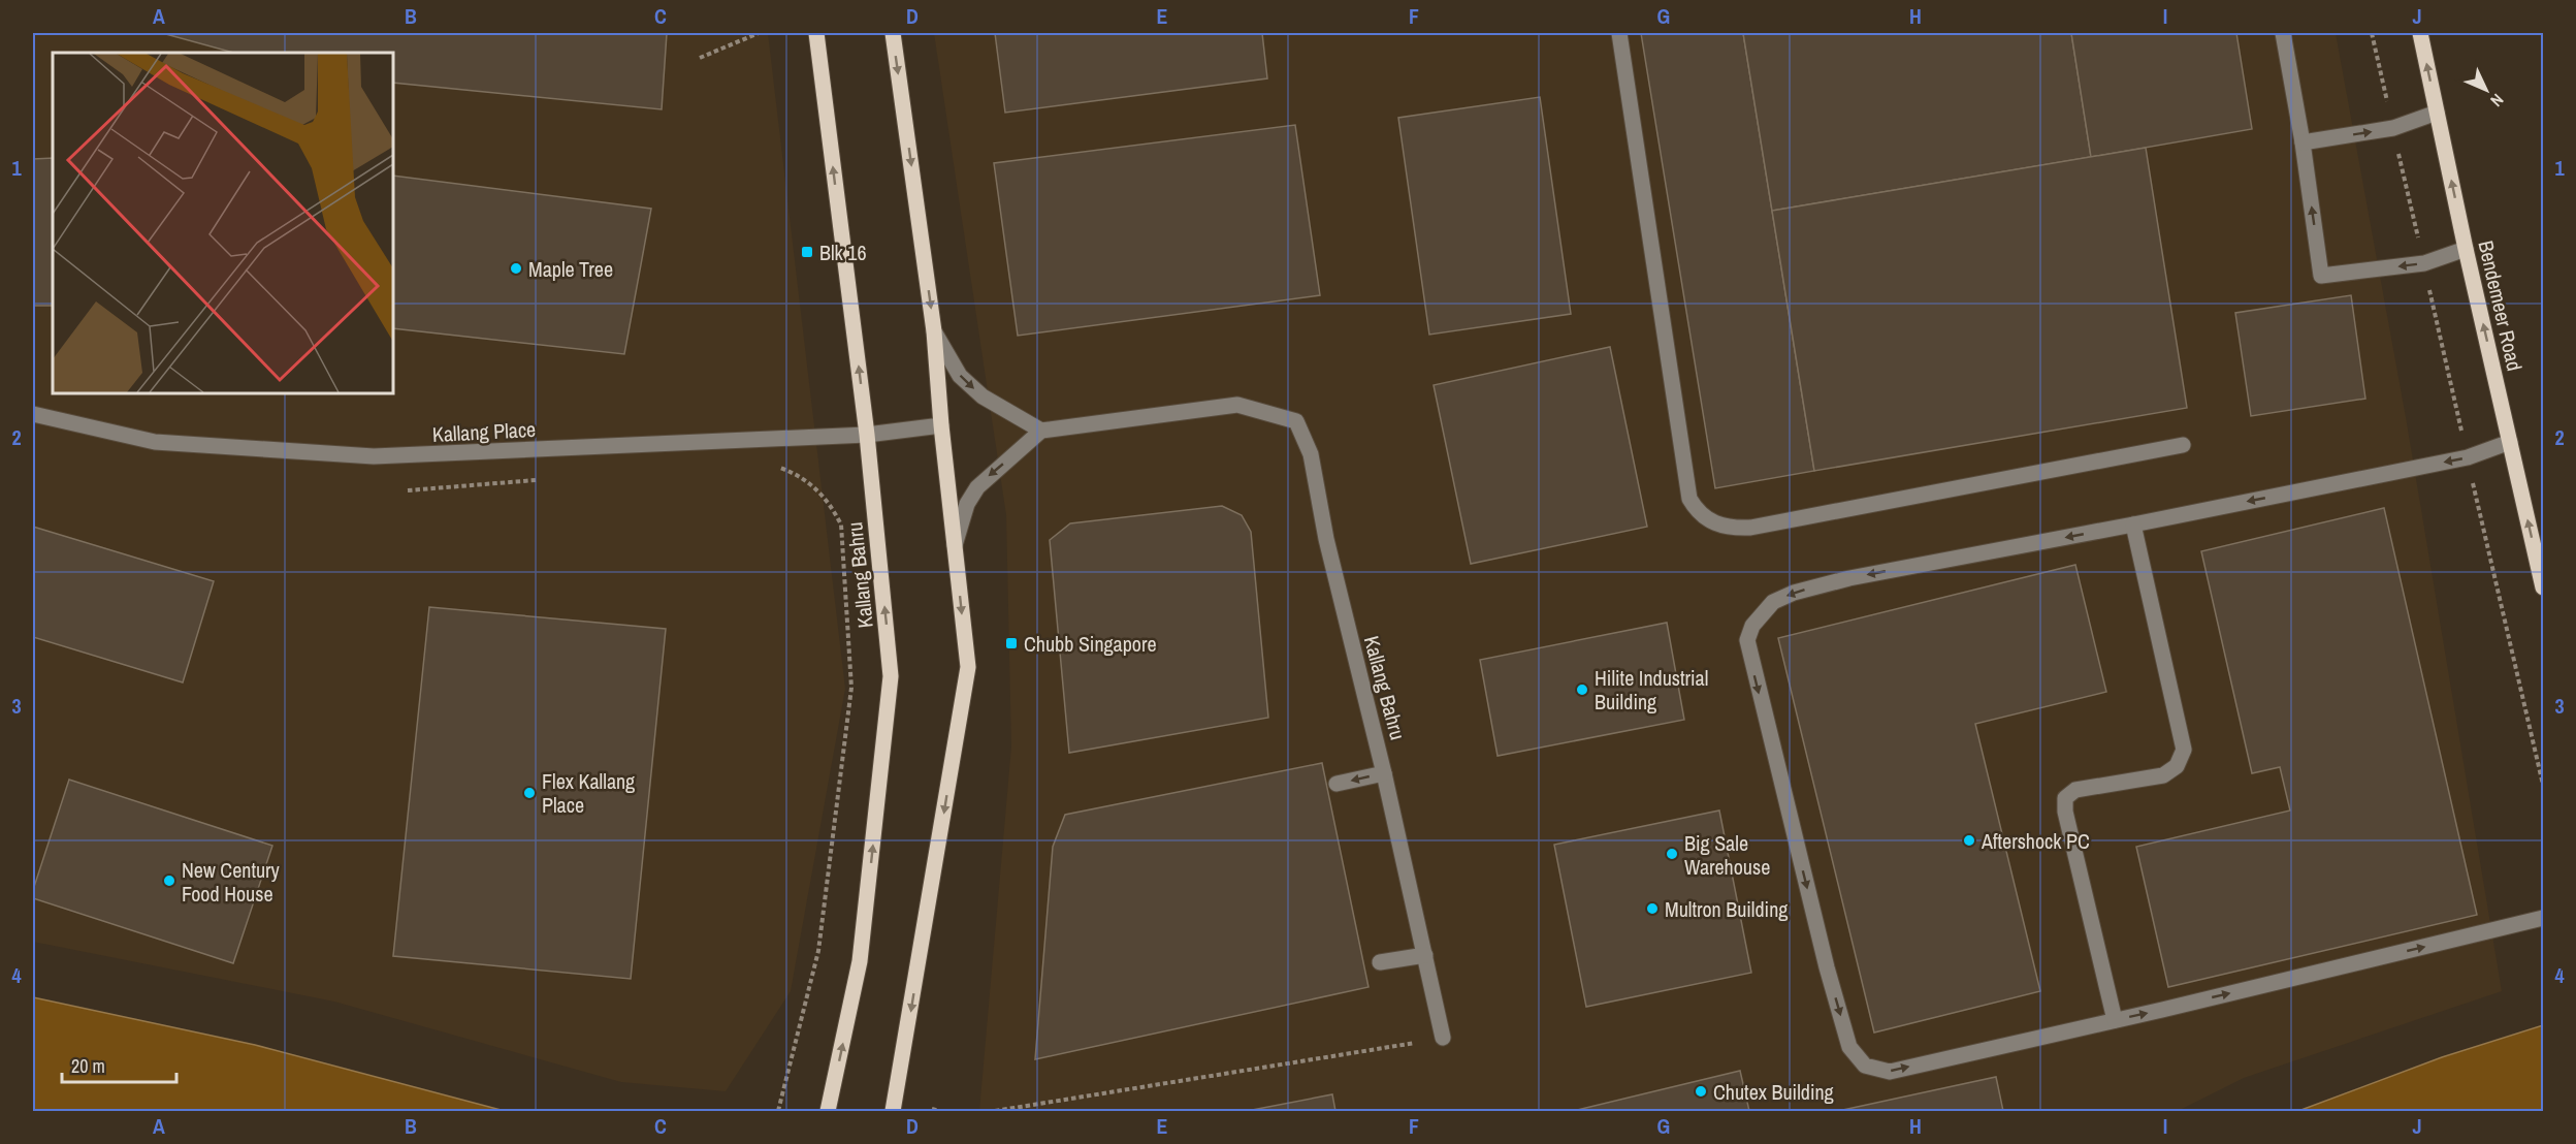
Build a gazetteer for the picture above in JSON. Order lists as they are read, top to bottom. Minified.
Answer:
{"streets":{"main road":["Bendemeer Road","Kallang Bahru"],"street":["Kallang Place"]},"crossings":[["Kallang Place","Kallang Bahru"]],"one_way":["Bendemeer Road"],"places":{"transit":["Blk 16","Chubb Singapore"],"other":["Maple Tree","Hilite Industrial Building","Flex Kallang Place","Aftershock PC","Big Sale Warehouse","New Century Food House","Multron Building","Chutex Building"]},"scale_bar":"20 m","north":"bottom right","grid":{"columns":["A","B","C","D","E","F","G","H","I","J"],"rows":["1","2","3","4"]}}
